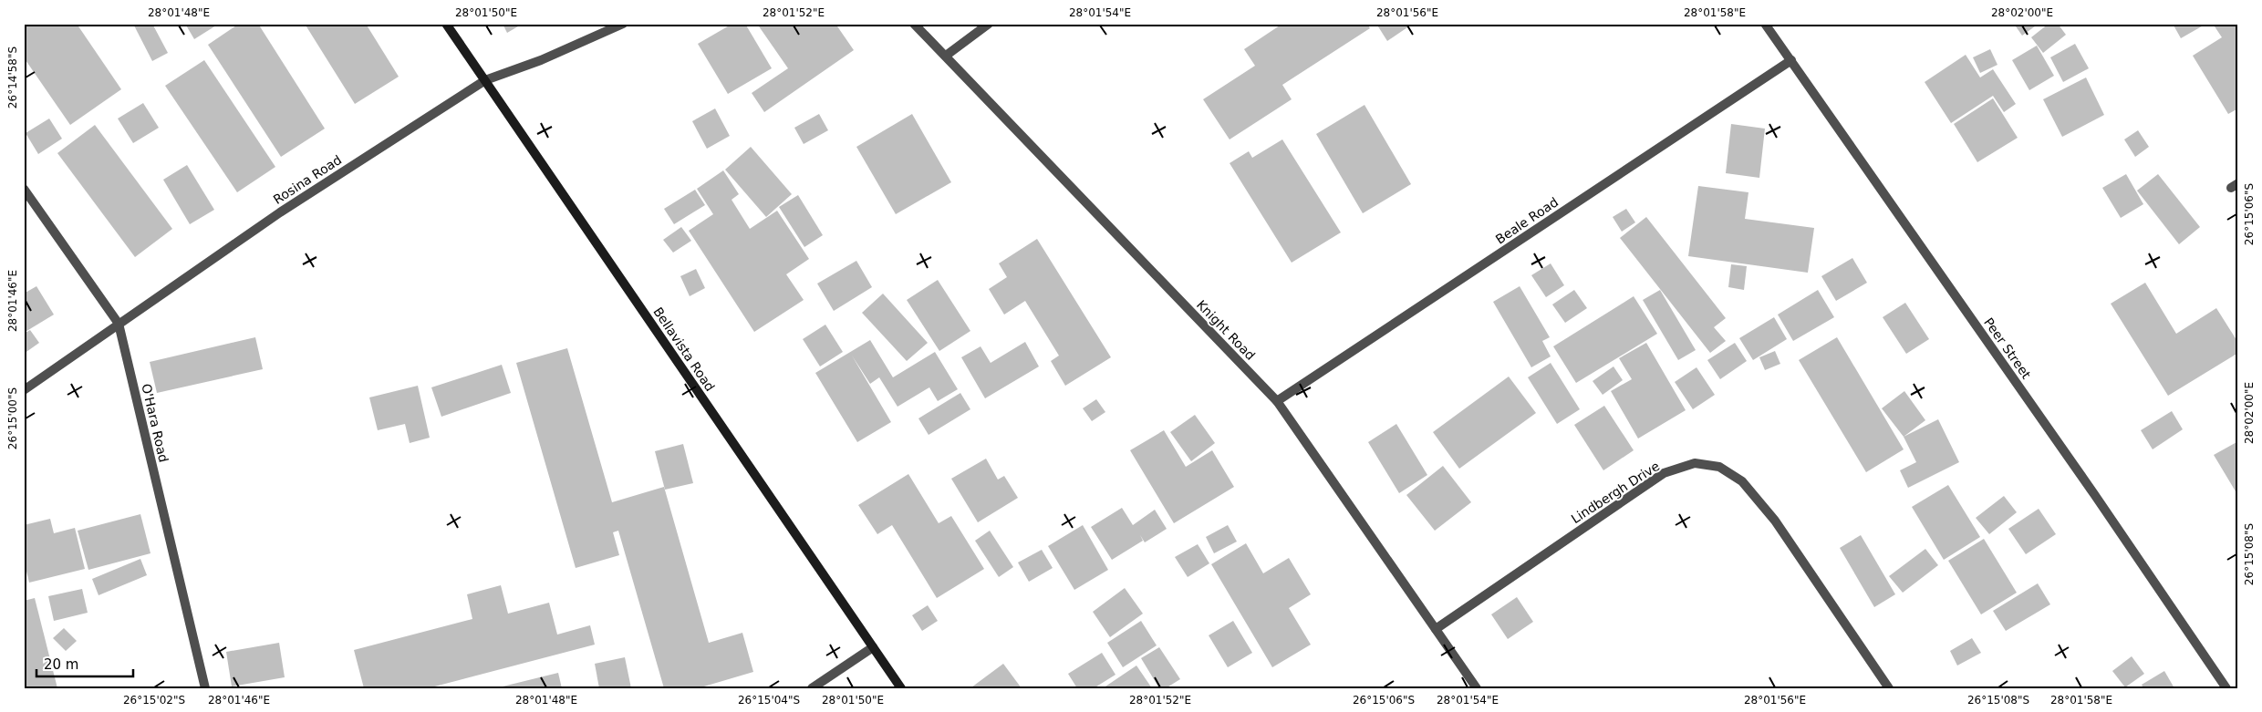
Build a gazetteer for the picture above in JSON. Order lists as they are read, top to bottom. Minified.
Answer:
{"streets":{"street":["Rosina Road","Beale Road","Knight Road","Peer Street","Bellavista Road","O'Hara Road","Lindbergh Drive"]},"crossings":[["Rosina Road","Bellavista Road"],["Rosina Road","O'Hara Road"],["Beale Road","Knight Road"],["Beale Road","Peer Street"],["Knight Road","Lindbergh Drive"]],"scale_bar":"20 m","coordinates":["28°01'48\"E","28°01'50\"E","28°01'52\"E","28°01'54\"E","28°01'56\"E","28°01'58\"E","28°02'00\"E","26°14'58\"S","26°15'06\"S","28°01'46\"E","26°15'00\"S","26°15'08\"S","26°15'02\"S","26°15'04\"S"]}
